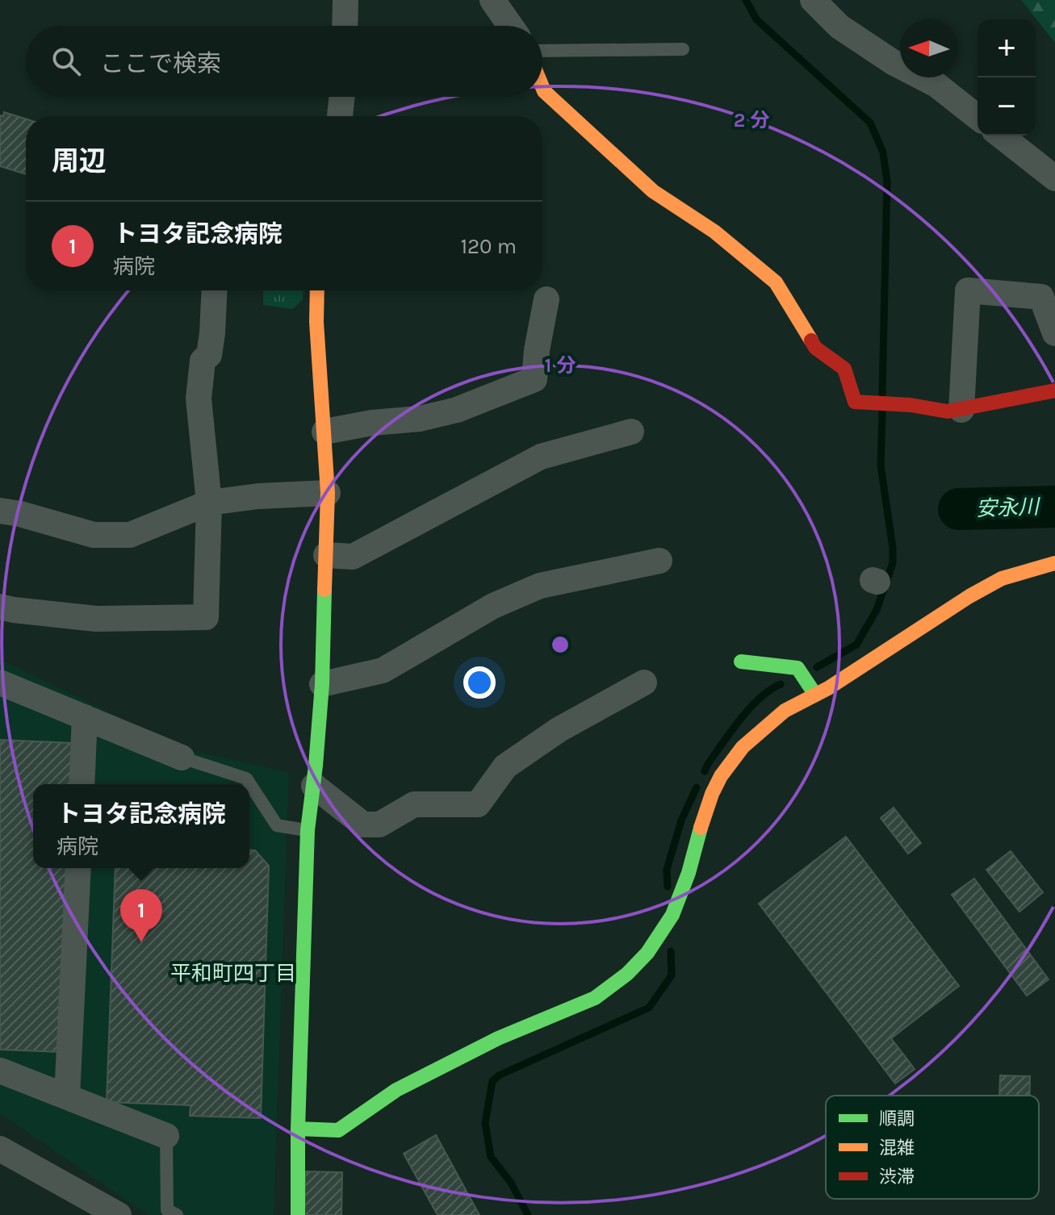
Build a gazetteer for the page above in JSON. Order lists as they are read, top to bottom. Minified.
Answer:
{"districts":["平和町四丁目"],"water":["安永川"],"legend":["順調","混雑","渋滞"],"north":"left","page":{"map_buttons":["+","−"],"search":"ここで検索","heading":"周辺","list":[{"mark":"1","name":"トヨタ記念病院","note":"病院","value":"120 m"}],"popup":["トヨタ記念病院","病院"],"pins":"1"},"rings":["2 分","1 分"]}
